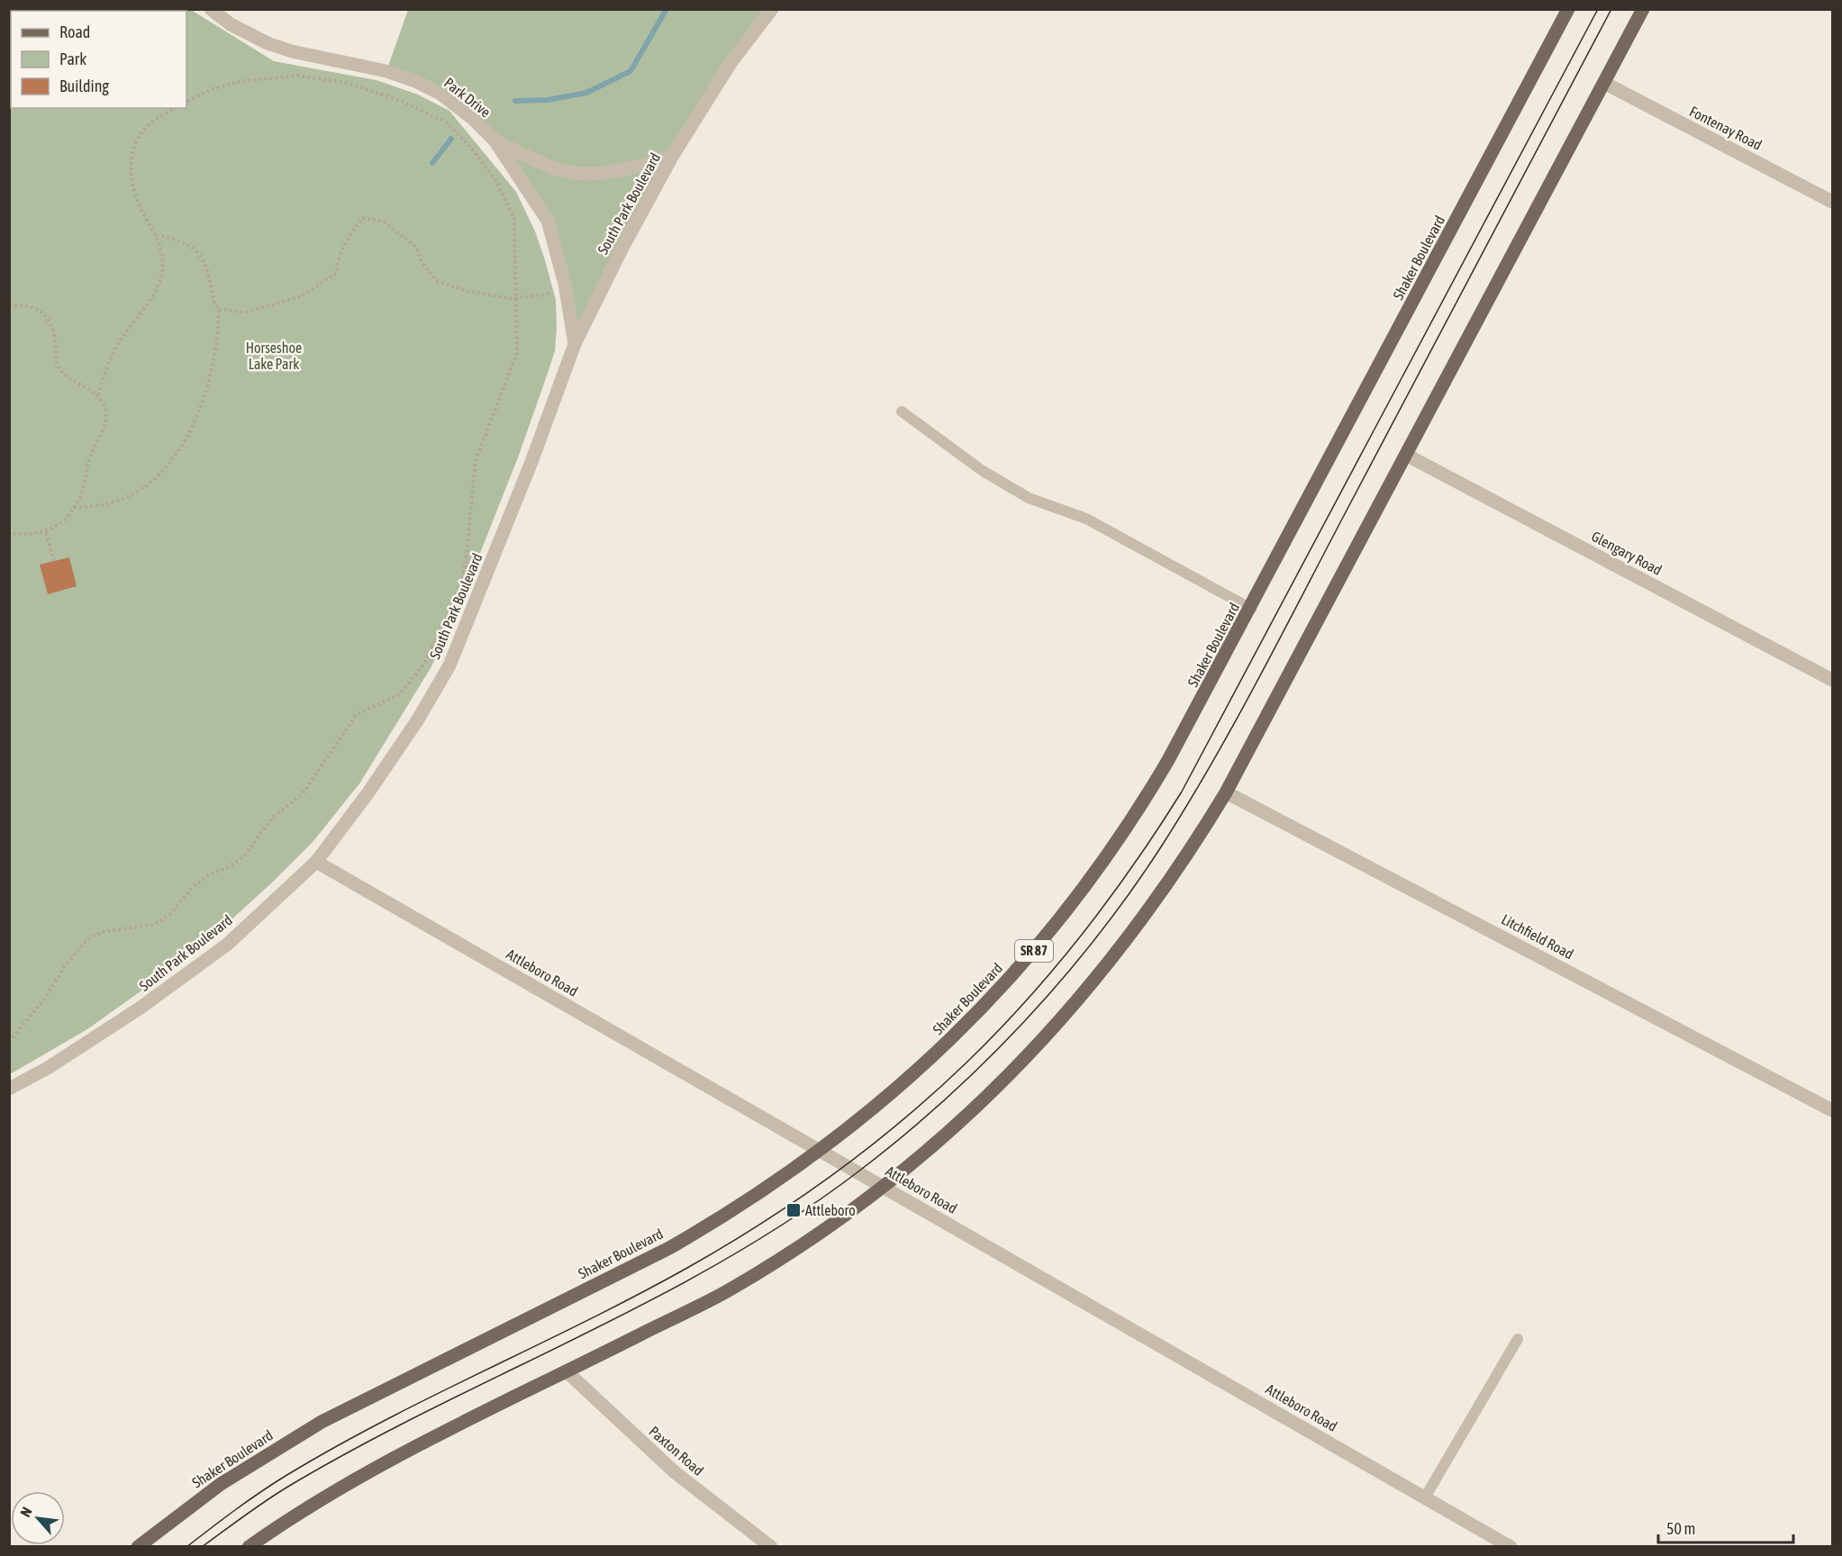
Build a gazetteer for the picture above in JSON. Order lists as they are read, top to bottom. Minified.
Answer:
{"streets":{"main road":["Shaker Boulevard","SR 87"],"street":["Park Drive","Fontenay Road","South Park Boulevard","Glengary Road","Litchfield Road","Attleboro Road","Paxton Road"]},"crossings":[["Park Drive","South Park Boulevard"],["South Park Boulevard","Attleboro Road"],["Shaker Boulevard","Attleboro Road"]],"parks":["Horseshoe Lake Park"],"places":{"transit":["Attleboro"]},"legend":["Road","Park","Building"],"scale_bar":"50 m","north":"top left"}
